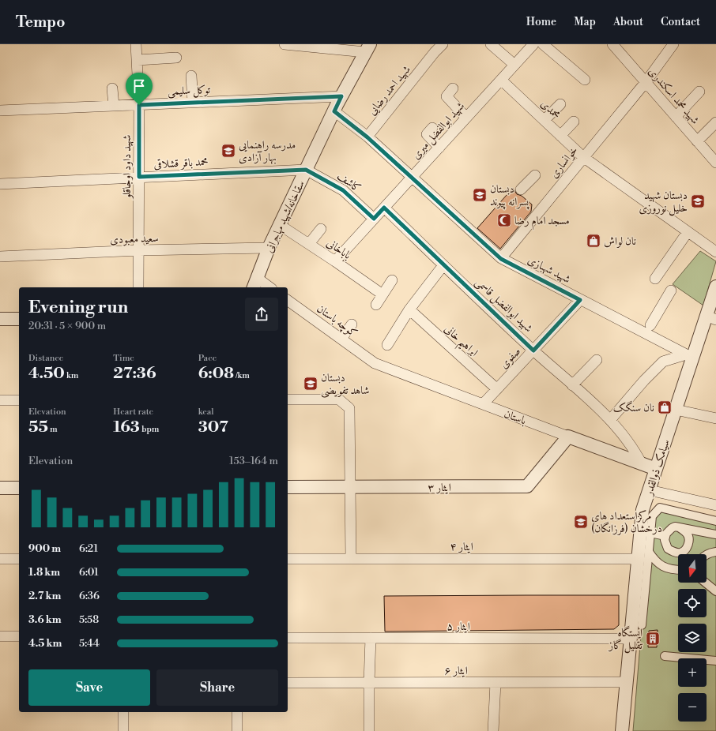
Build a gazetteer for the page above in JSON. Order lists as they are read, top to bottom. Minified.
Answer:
{"streets":{"street":["توکل سلیمی","شهید احمد رضایی","شهید محمد اسکندری","محمدی","شهید ابوالفضل میری","خوانساری","محمد باقر قشلاقی","شهید داود اوجاقلو","کاشف","سقاخانه/شهید مهاجرانی","سعید معبودی","باباخانی","شهید شهبازی","شهید ابوالفضل قاسمی","کوچه باستان","ابراهیم خانی","صفوی","باستان","سیامک ذوالقدر","ایثار ۳","ایثار ۴","ایثار ۵","ایثار ۶"]},"crossings":[["توکل سلیمی","شهید داود اوجاقلو"],["توکل سلیمی","سقاخانه/شهید مهاجرانی"],["شهید احمد رضایی","شهید شهبازی"],["شهید محمد اسکندری","خوانساری"],["محمدی","شهید ابوالفضل میری"],["محمدی","خوانساری"],["شهید ابوالفضل میری","کاشف"],["شهید ابوالفضل میری","باباخانی"],["شهید ابوالفضل میری","شهید شهبازی"],["شهید ابوالفضل میری","شهید ابوالفضل قاسمی"],["خوانساری","شهید شهبازی"],["محمد باقر قشلاقی","شهید داود اوجاقلو"],["محمد باقر قشلاقی","کاشف"],["محمد باقر قشلاقی","سقاخانه/شهید مهاجرانی"],["شهید داود اوجاقلو","سعید معبودی"],["کاشف","سقاخانه/شهید مهاجرانی"],["سقاخانه/شهید مهاجرانی","سعید معبودی"],["سقاخانه/شهید مهاجرانی","باباخانی"],["سقاخانه/شهید مهاجرانی","شهید شهبازی"],["شهید شهبازی","صفوی"],["شهید شهبازی","سیامک ذوالقدر"],["شهید ابوالفضل قاسمی","صفوی"],["شهید ابوالفضل قاسمی","باستان"],["کوچه باستان","باستان"],["ابراهیم خانی","صفوی"],["صفوی","باستان"],["باستان","سیامک ذوالقدر"],["باستان","ایثار ۳"],["سیامک ذوالقدر","ایثار ۴"],["سیامک ذوالقدر","ایثار ۵"],["سیامک ذوالقدر","ایثار ۶"]],"places":{"school or university":["مدرسه راهنمایی بهار آزادی","دبستان پسرانه پیوند","دبستان شهید خلیل نوروزی","دبستان شاهد تفویضی","مرکزاستعداد های درخشان (فرزانگان)"],"mosque":["مسجد امام رضا"],"shop":["نان لواش","نان سنگک"],"building":["ایستگاه تقلیل گاز"]},"north":"bottom","page":{"header":"Tempo","nav":["Home","Map","About","Contact"],"heading":["Evening run","20:31 · 5 × 900 m"],"stats":[["Distance","4.50 km"],["Time","27:36"],["Pace","6:08 /km"],["Elevation","55 m"],["Heart rate","163 bpm"],["kcal","307"]],"chart":["Elevation","153–164 m"],"list":[{"name":"900 m","note":"6:21"},{"name":"1.8 km","note":"6:01"},{"name":"2.7 km","note":"6:36"},{"name":"3.6 km","note":"5:58"},{"name":"4.5 km","note":"5:44"}],"map_buttons":["+","−"],"buttons":["Save","Share"]}}
